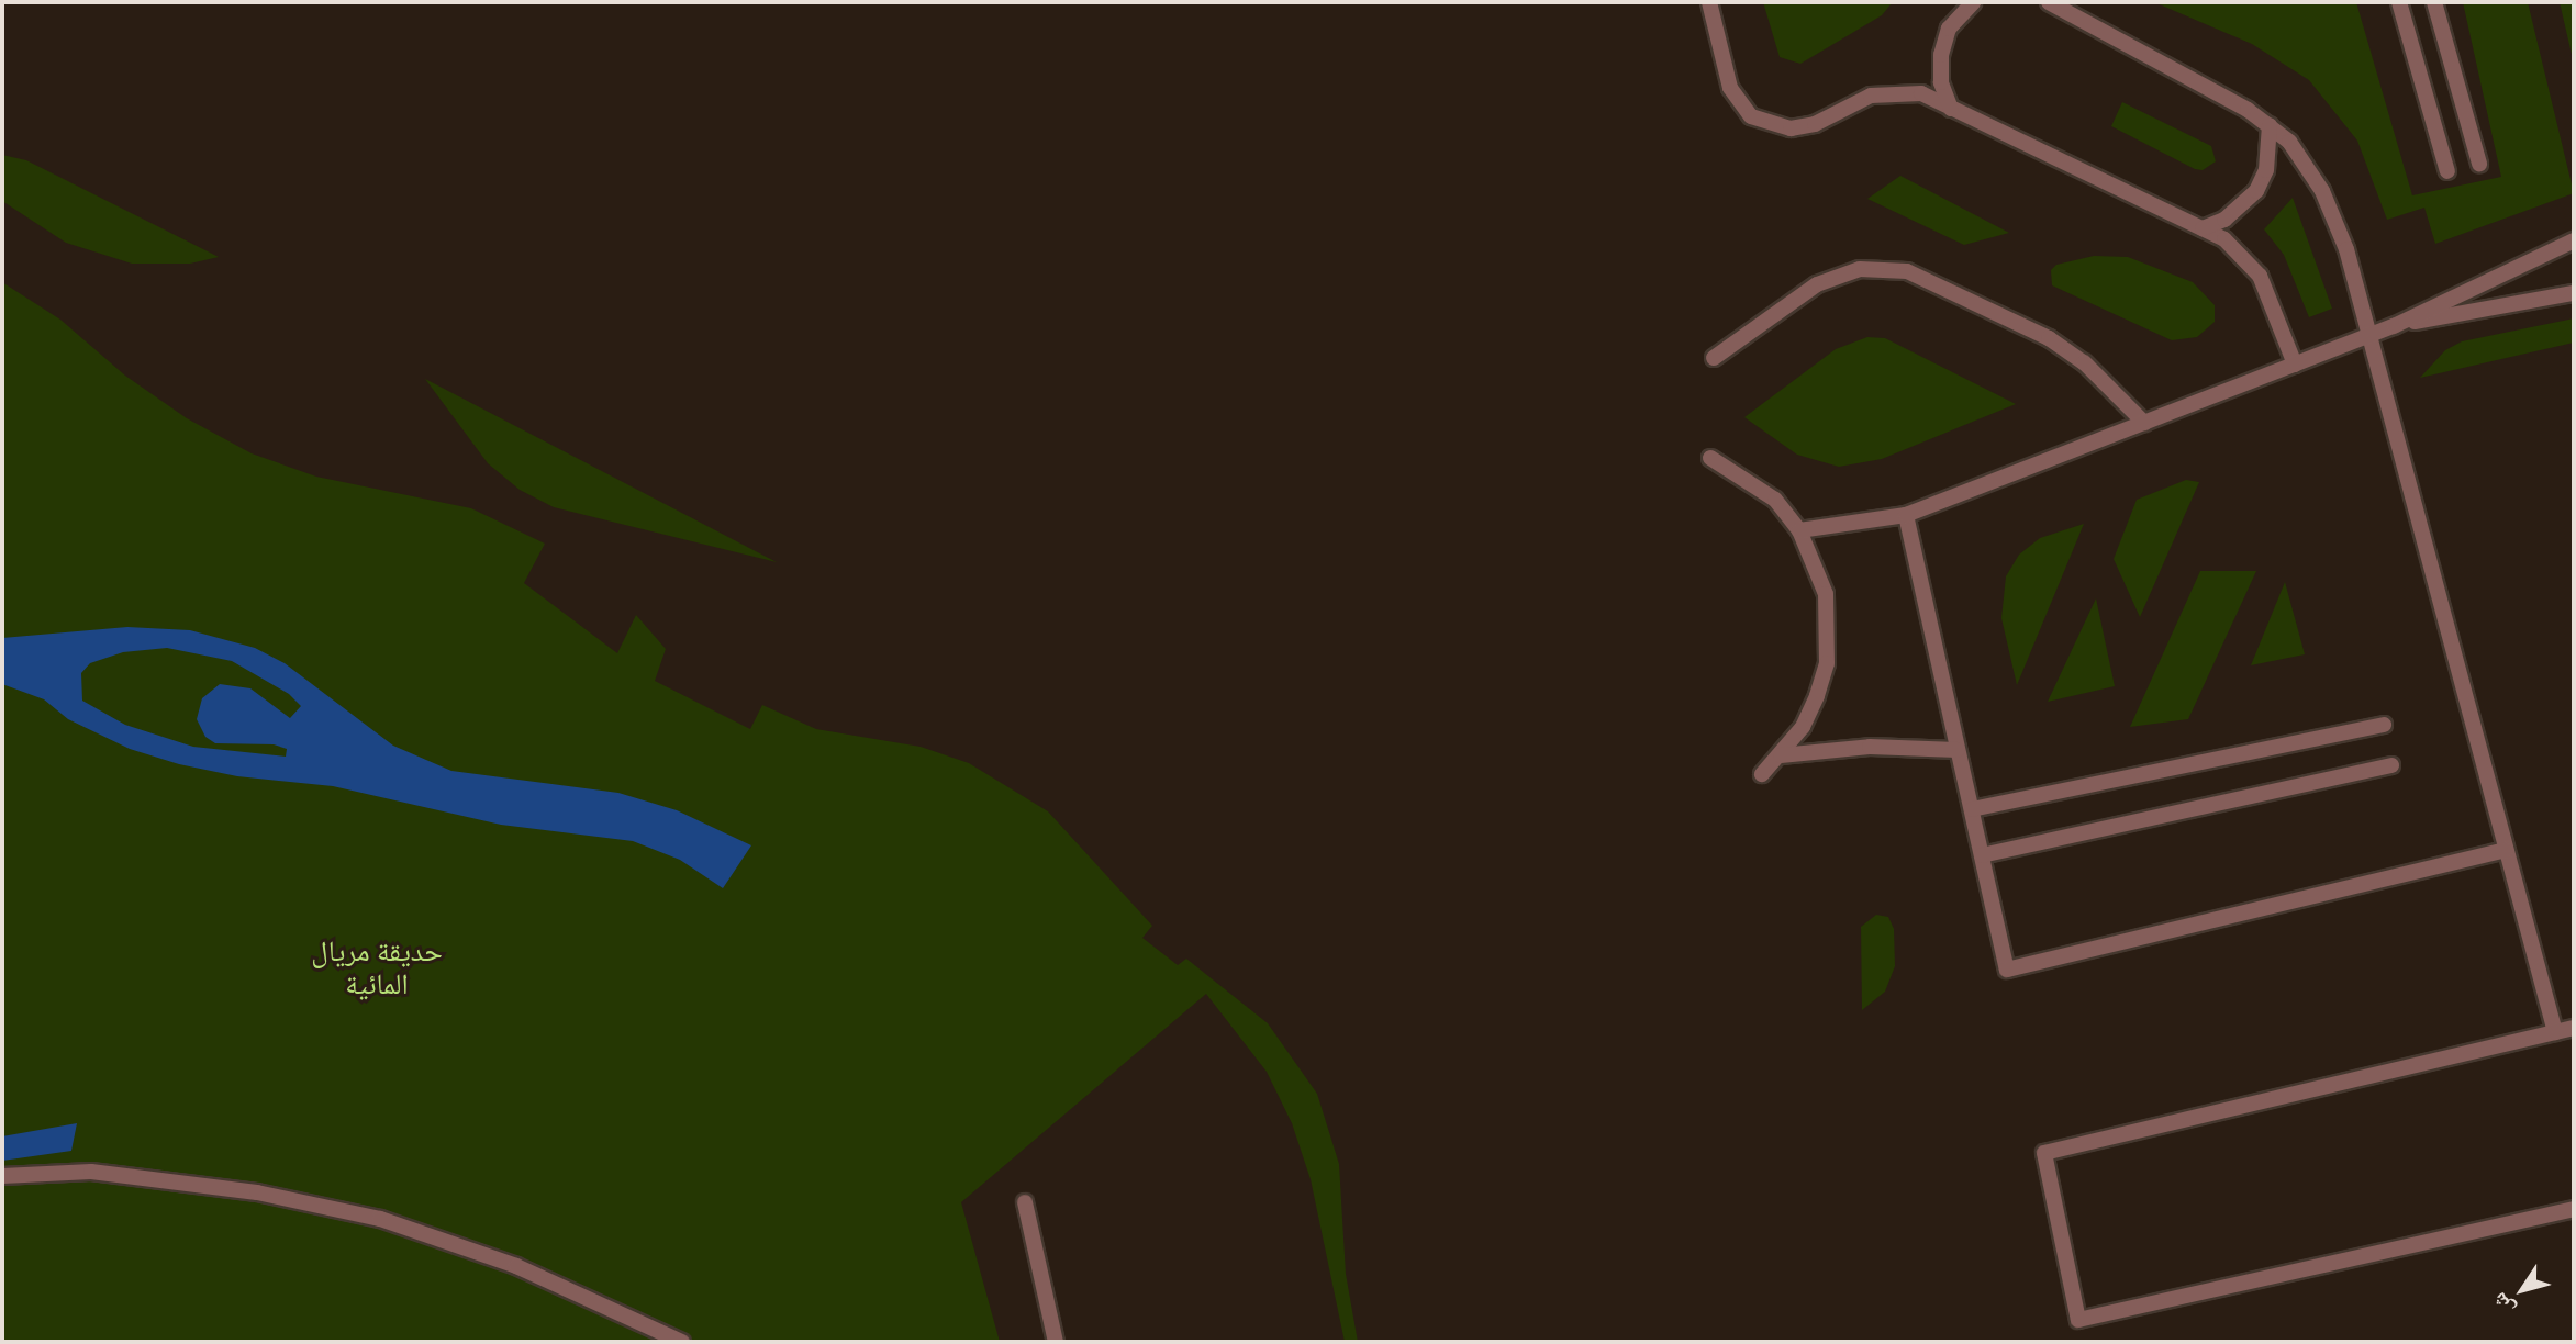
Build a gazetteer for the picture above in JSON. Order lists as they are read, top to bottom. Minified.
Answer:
{"parks":["حديقة مريال المائية"],"north":"bottom left"}
